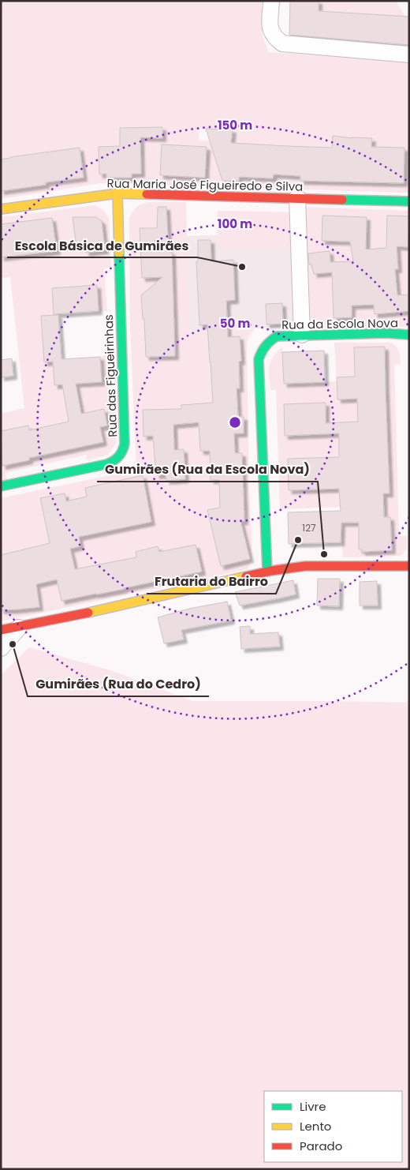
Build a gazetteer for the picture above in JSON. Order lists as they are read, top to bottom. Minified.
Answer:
{"streets":{"street":["Rua Maria José Figueiredo e Silva","Rua da Escola Nova","Rua das Figueirinhas"]},"crossings":[["Rua Maria José Figueiredo e Silva","Rua das Figueirinhas"]],"places":["Escola Básica de Gumirães","Frutaria do Bairro","Gumirães (Rua da Escola Nova)","Gumirães (Rua do Cedro)"],"house_numbers":["127"],"legend":["Livre","Lento","Parado"],"rings":["150 m","100 m","50 m"]}
